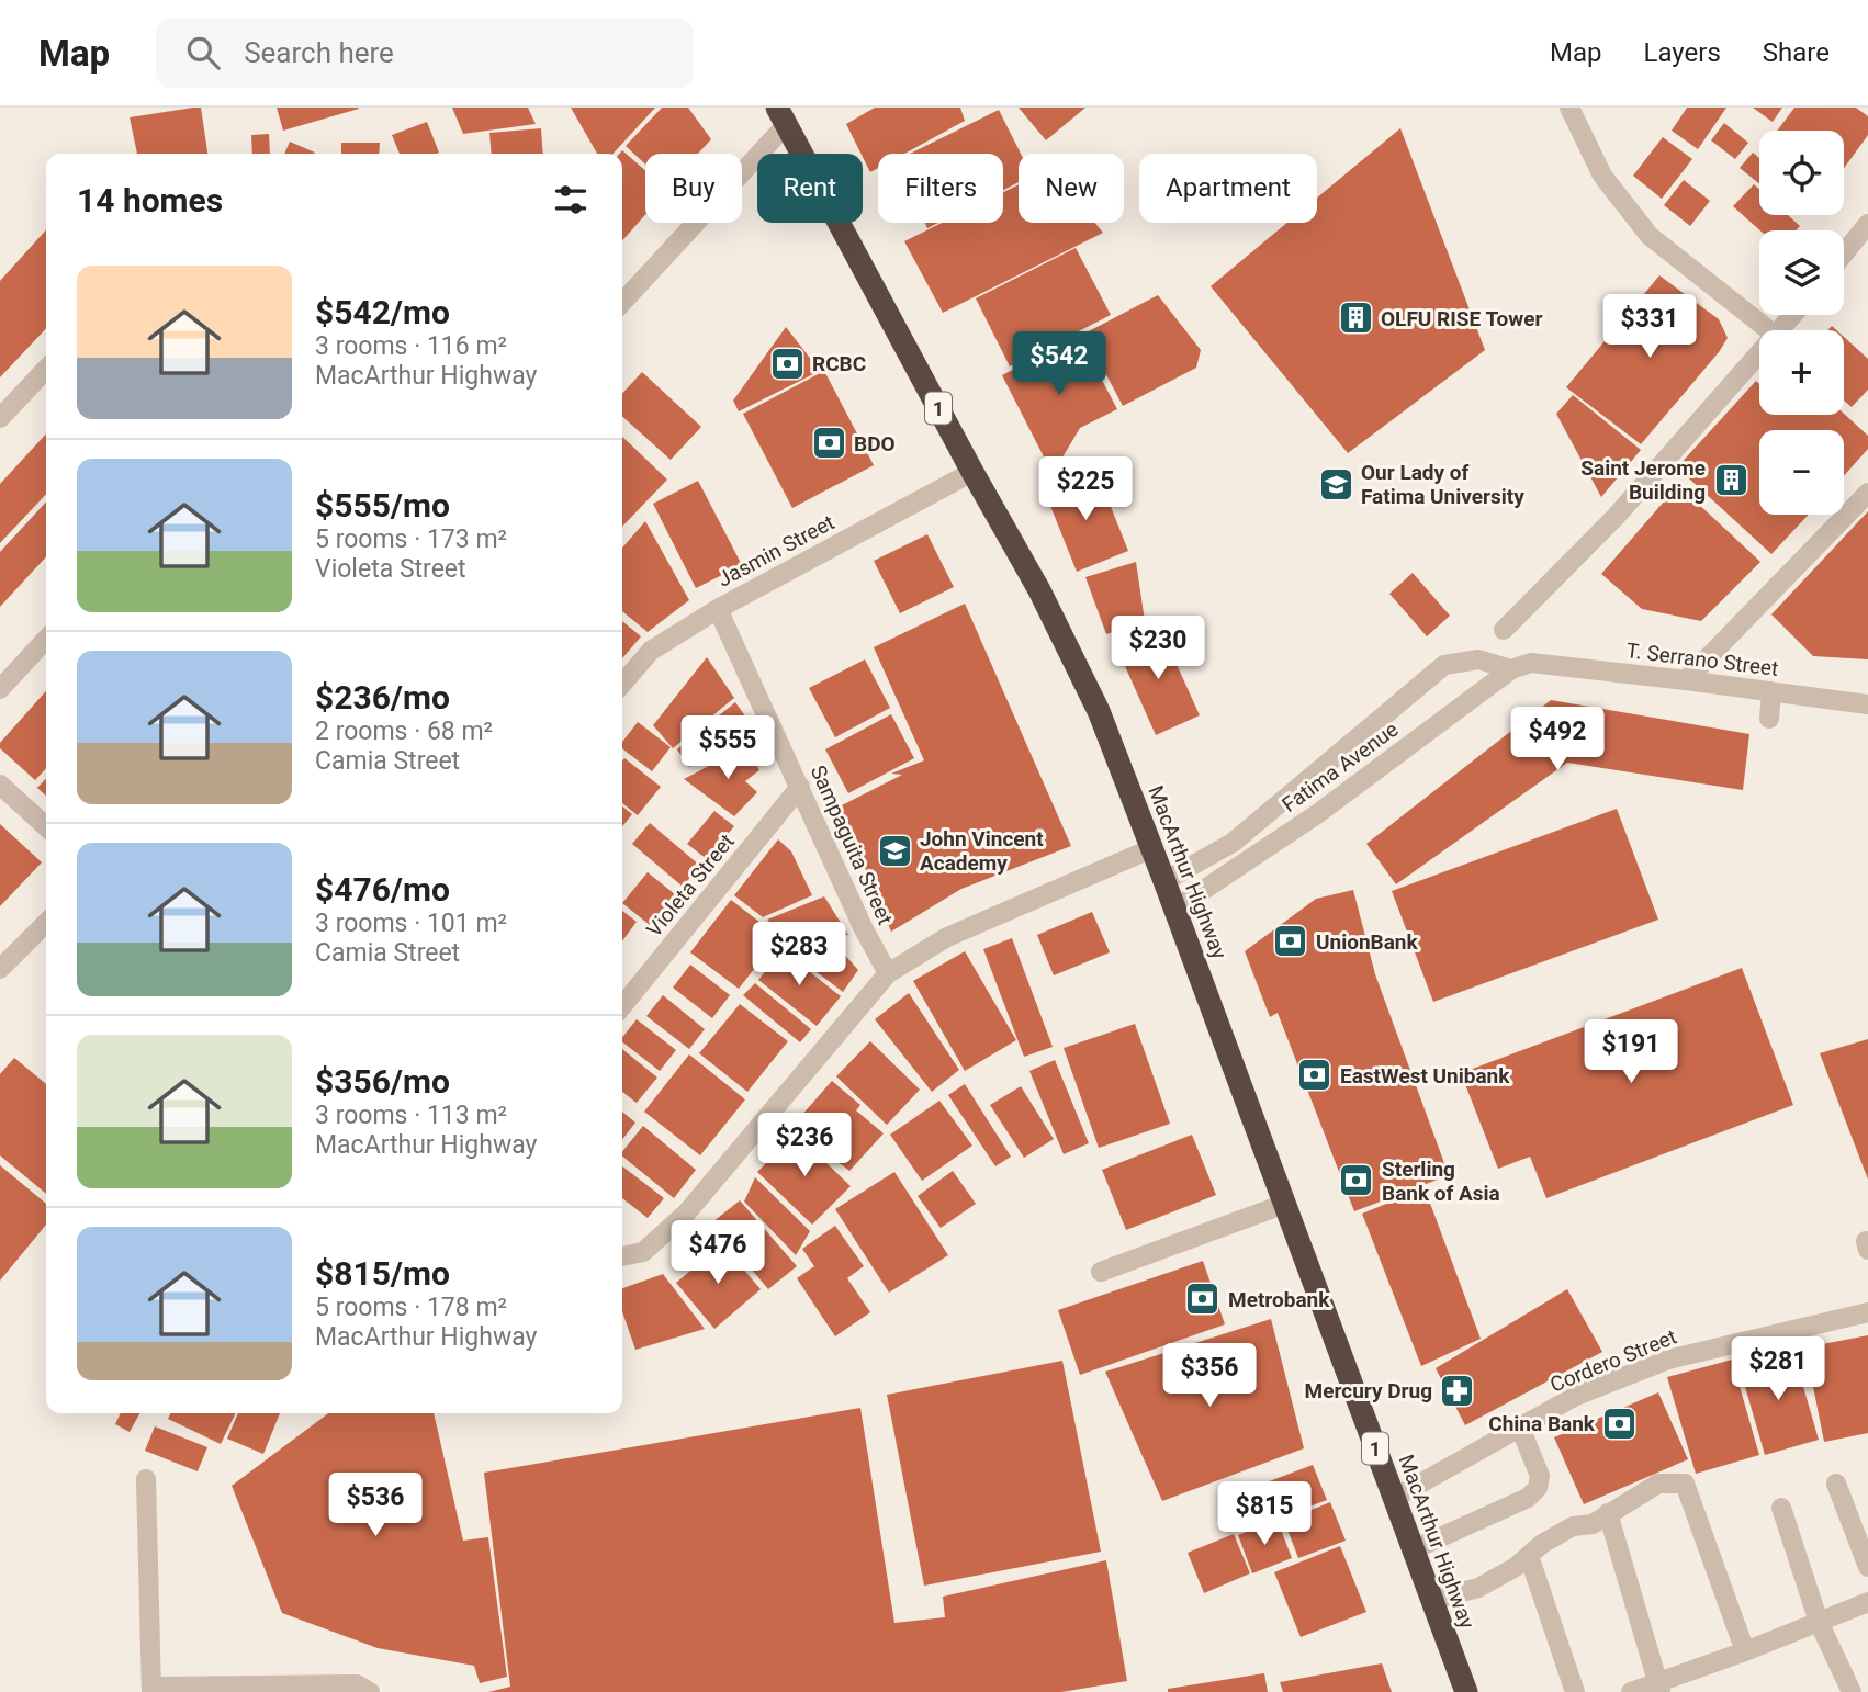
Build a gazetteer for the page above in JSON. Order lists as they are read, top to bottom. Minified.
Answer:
{"streets":{"highway":["1","MacArthur Highway"],"street":["Jasmin Street","T. Serrano Street","Fatima Avenue","Sampaguita Street","Violeta Street","Cordero Street"]},"crossings":[["Jasmin Street","Sampaguita Street"],["Jasmin Street","MacArthur Highway"],["T. Serrano Street","Fatima Avenue"],["Fatima Avenue","MacArthur Highway"],["Sampaguita Street","Violeta Street"],["MacArthur Highway","Cordero Street"]],"places":{"building":["OLFU RISE Tower","Saint Jerome Building"],"bank":["RCBC","BDO","UnionBank","EastWest Unibank","Sterling Bank of Asia","Metrobank","China Bank"],"school or university":["Our Lady of Fatima University","John Vincent Academy"],"pharmacy":["Mercury Drug"]},"page":{"header":"Map","search":"Search here","nav":["Map","Layers","Share"],"map_buttons":["+","−"],"chip":["Buy","Rent","Filters","New","Apartment"],"heading":"14 homes","list":[{"name":"$542/mo","note":"3 rooms · 116 m² · MacArthur Highway"},{"name":"$555/mo","note":"5 rooms · 173 m² · Violeta Street"},{"name":"$236/mo","note":"2 rooms · 68 m² · Camia Street"},{"name":"$476/mo","note":"3 rooms · 101 m² · Camia Street"},{"name":"$356/mo","note":"3 rooms · 113 m² · MacArthur Highway"},{"name":"$815/mo","note":"5 rooms · 178 m² · MacArthur Highway"}],"price":["$331","$542","$225","$230","$492","$555","$283","$191","$236","$476","$281","$356","$536","$815"]}}
